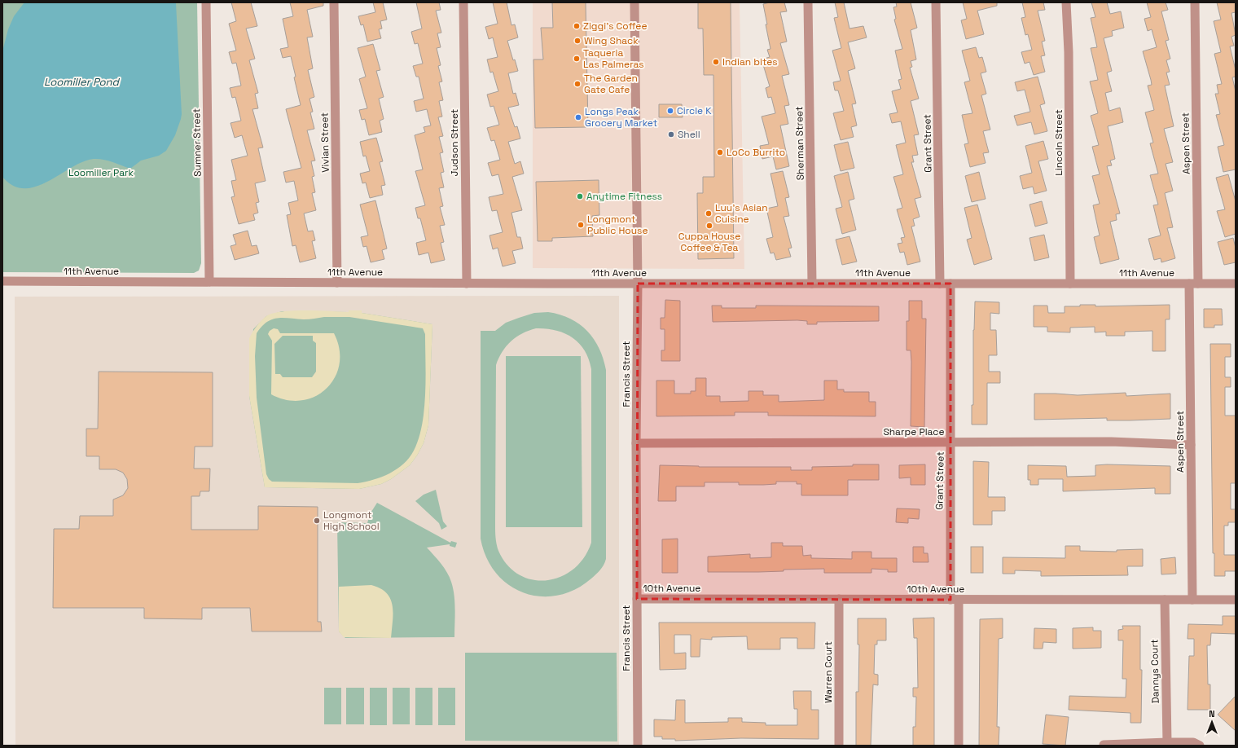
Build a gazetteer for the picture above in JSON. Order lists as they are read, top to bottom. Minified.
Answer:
{"streets":{"street":["Sumner Street","Vivian Street","Judson Street","Lincoln Street","Sherman Street","Grant Street","Aspen Street","11th Avenue","Francis Street","Sharpe Place","10th Avenue","Dannys Court","Warren Court"]},"crossings":[["Sumner Street","11th Avenue"],["Vivian Street","11th Avenue"],["Judson Street","11th Avenue"],["Lincoln Street","11th Avenue"],["Sherman Street","11th Avenue"],["Grant Street","11th Avenue"],["Grant Street","Sharpe Place"],["Grant Street","10th Avenue"],["Aspen Street","11th Avenue"],["Aspen Street","Sharpe Place"],["Aspen Street","10th Avenue"],["11th Avenue","Francis Street"],["Francis Street","Sharpe Place"],["Francis Street","10th Avenue"],["10th Avenue","Dannys Court"],["10th Avenue","Warren Court"]],"water":["Loomiller Pond"],"parks":["Loomiller Park"],"places":["Ziggi's Coffee","Wing Shack","Taqueria Las Palmeras","Indian bites","The Garden Gate Cafe","Circle K","Longs Peak Grocery Market","Shell","LoCo Burrito","Anytime Fitness","Luu's Asian Cuisine","Longmont Public House","Cuppa House Coffee & Tea","Longmont High School"],"north":"top"}
